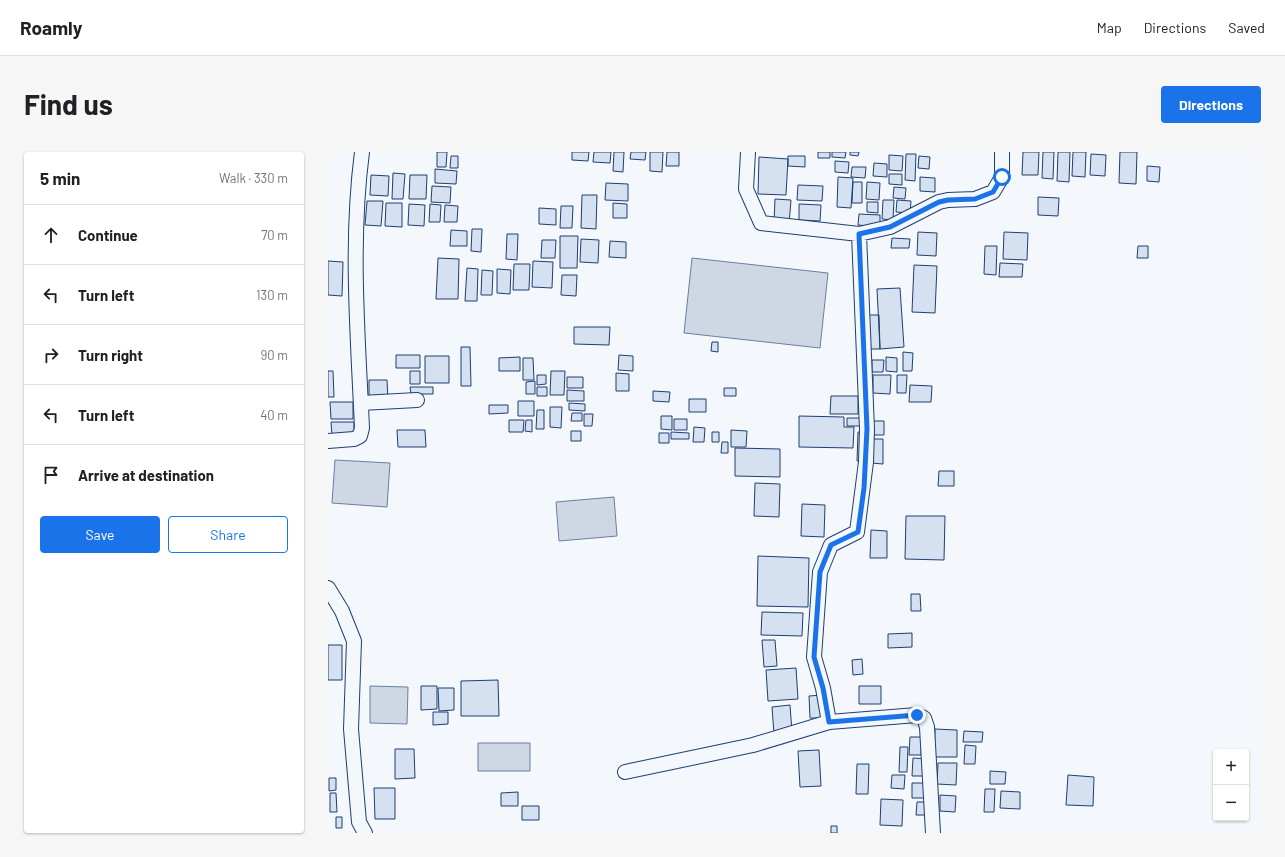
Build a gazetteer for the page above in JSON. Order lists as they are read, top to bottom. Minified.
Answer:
{"page":{"header":"Roamly","nav":["Map","Directions","Saved"],"buttons":["Directions",["Save","Share"]],"title":"Find us","heading":["5 min","Walk · 330 m"],"list":[["Continue","70 m"],["Turn left","130 m"],["Turn right","90 m"],["Turn left","40 m"],"Arrive at destination"],"map_buttons":["+","−"]}}
